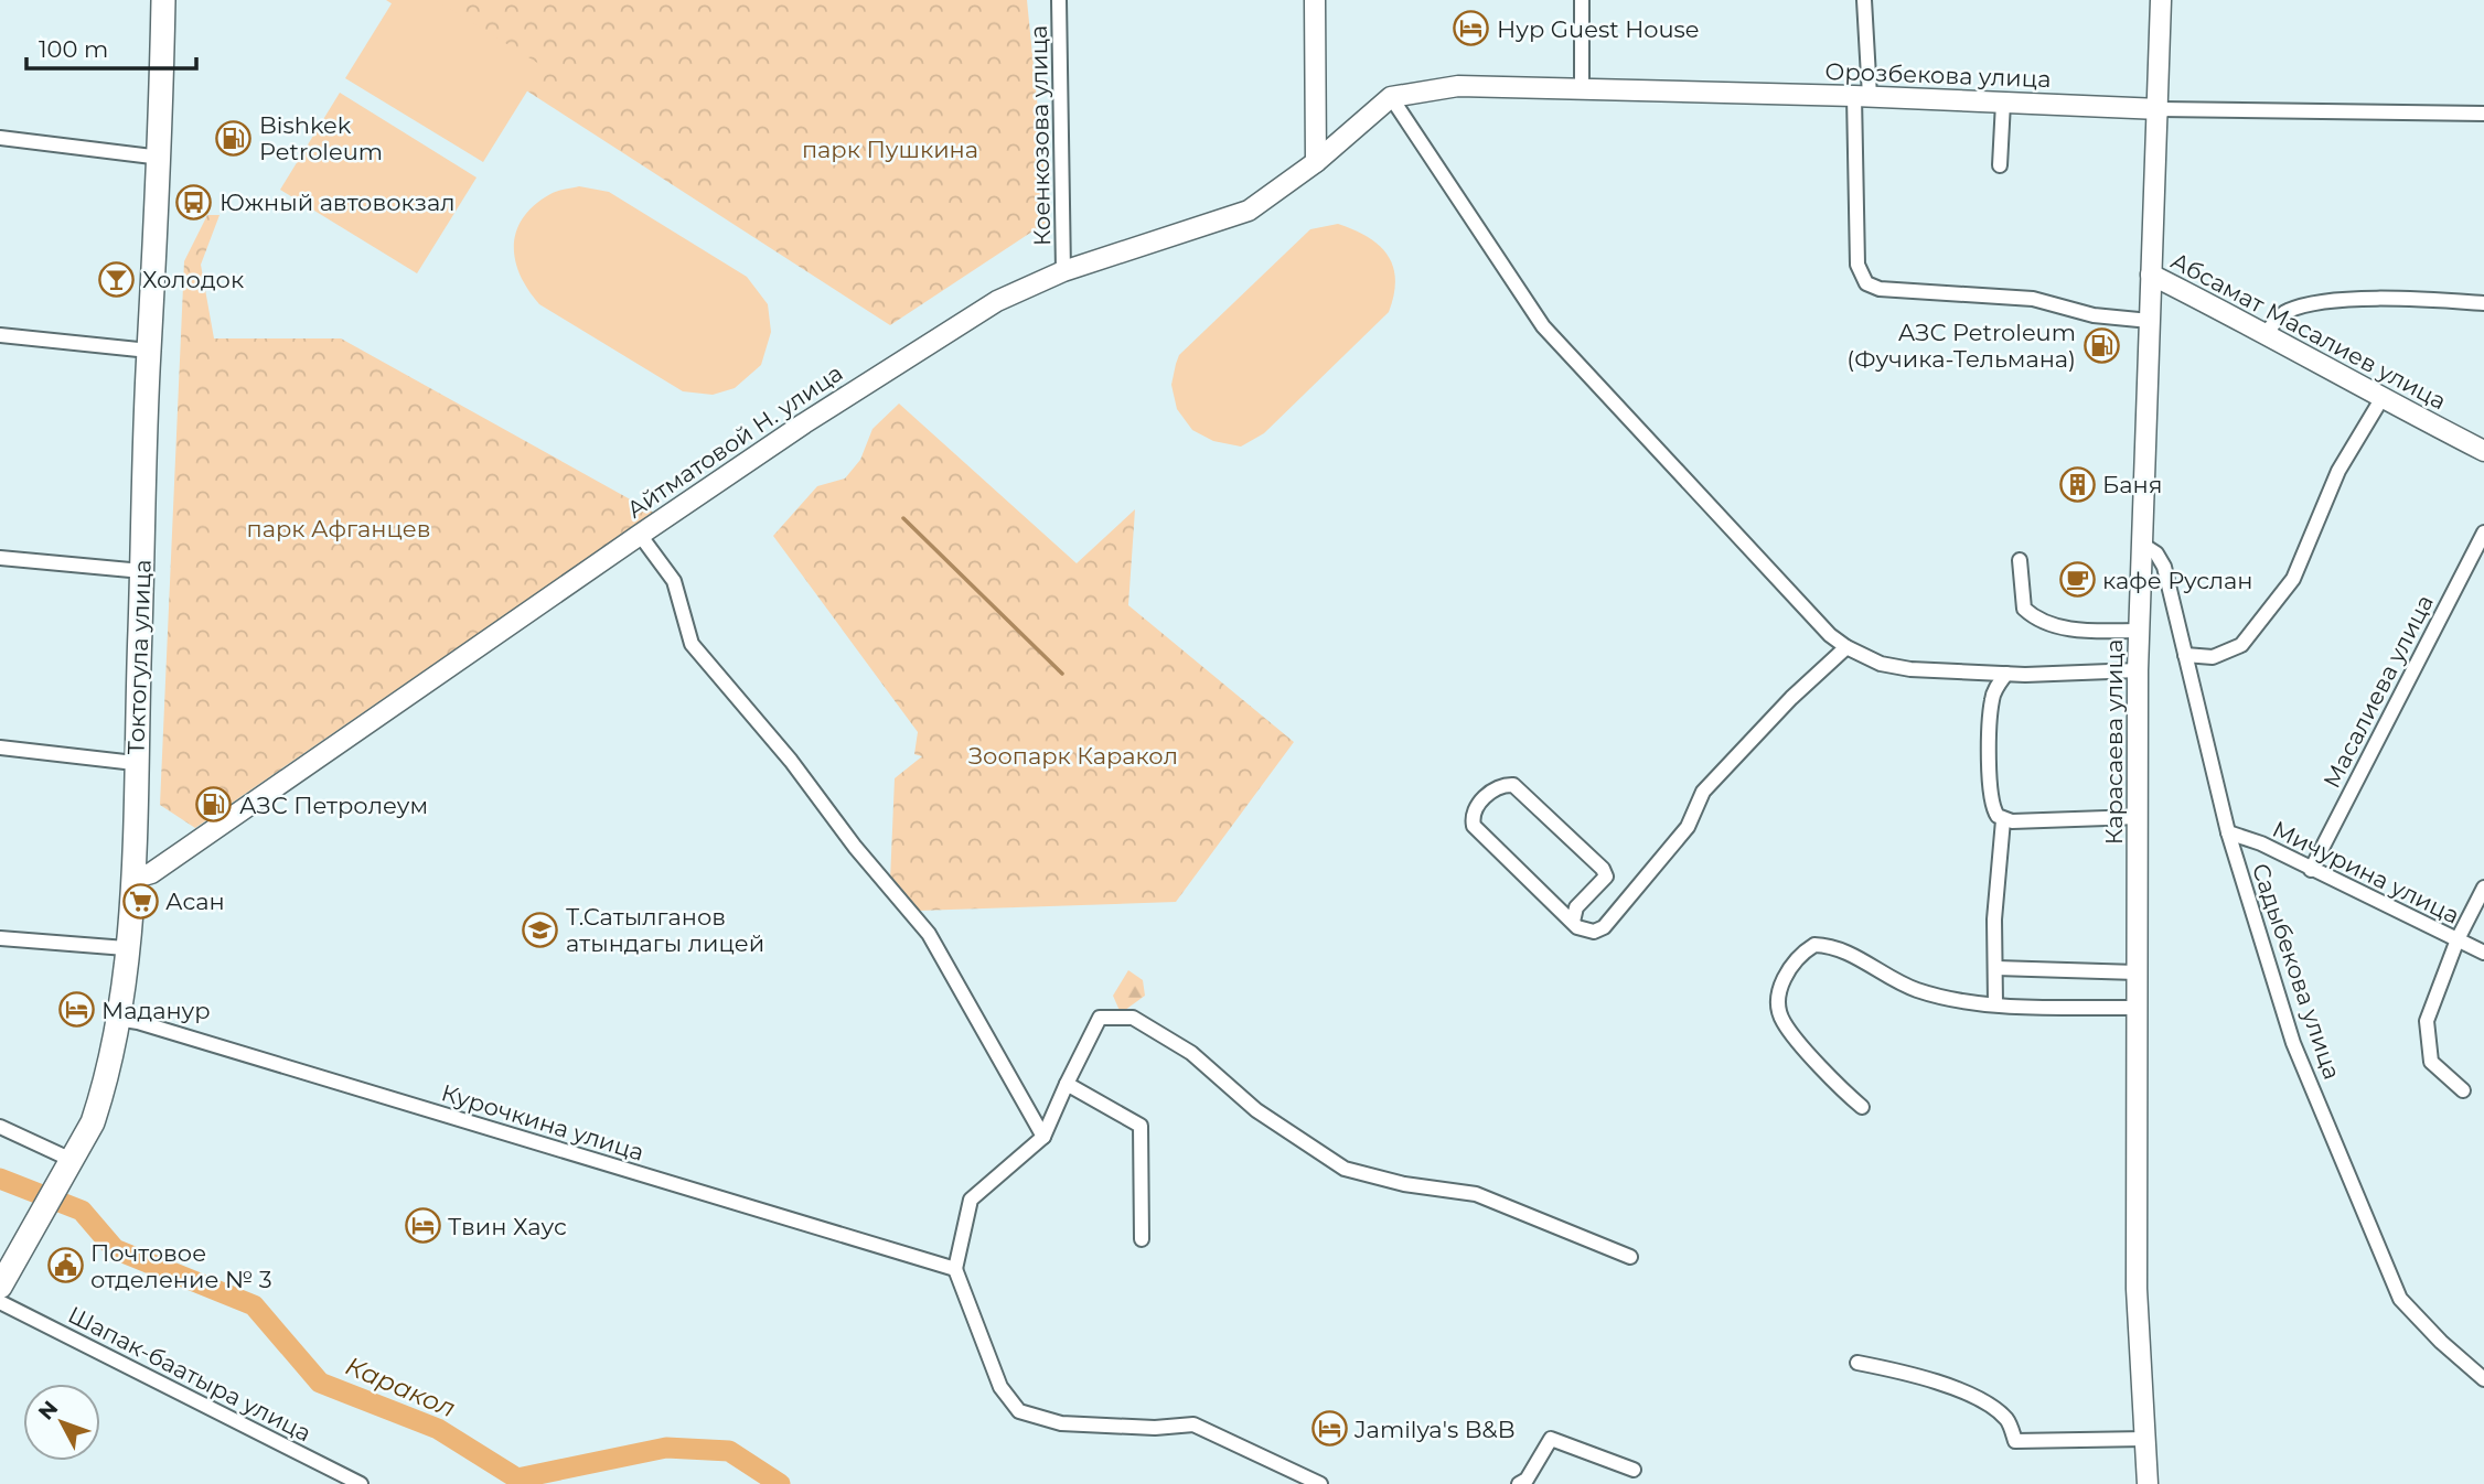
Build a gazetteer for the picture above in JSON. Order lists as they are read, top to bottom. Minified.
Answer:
{"streets":{"highway":["Токтогула улица"],"main road":["Орозбекова улица","Абсамат Масалиев улица","Айтматовой Н. улица","Карасаева улица"],"street":["Коенкозова улица","Масалиева улица","Мичурина улица","Садыбекова улица","Курочкина улица","Шапак-баатыра улица"]},"crossings":[["Орозбекова улица","Айтматовой Н. улица"],["Орозбекова улица","Карасаева улица"],["Коенкозова улица","Айтматовой Н. улица"],["Абсамат Масалиев улица","Карасаева улица"],["Айтматовой Н. улица","Токтогула улица"],["Токтогула улица","Курочкина улица"],["Масалиева улица","Мичурина улица"],["Карасаева улица","Садыбекова улица"],["Мичурина улица","Садыбекова улица"]],"water":["Каракол"],"parks":["парк Пушкина","парк Афганцев","Зоопарк Каракол"],"places":{"hotel":["Нур Guest House","Маданур","Твин Хаус","Jamilya's B&B"],"fuel station":["Bishkek Petroleum","АЗС Petroleum (Фучика-Тельмана)","АЗС Петролеум"],"bus stop":["Южный автовокзал"],"bar":["Холодок"],"building":["Баня"],"cafe":["кафе Руслан"],"supermarket":["Асан"],"school or university":["Т.Сатылганов атындагы лицей"],"public building":["Почтовое отделение № 3"]},"scale_bar":"100 m","north":"top left"}
